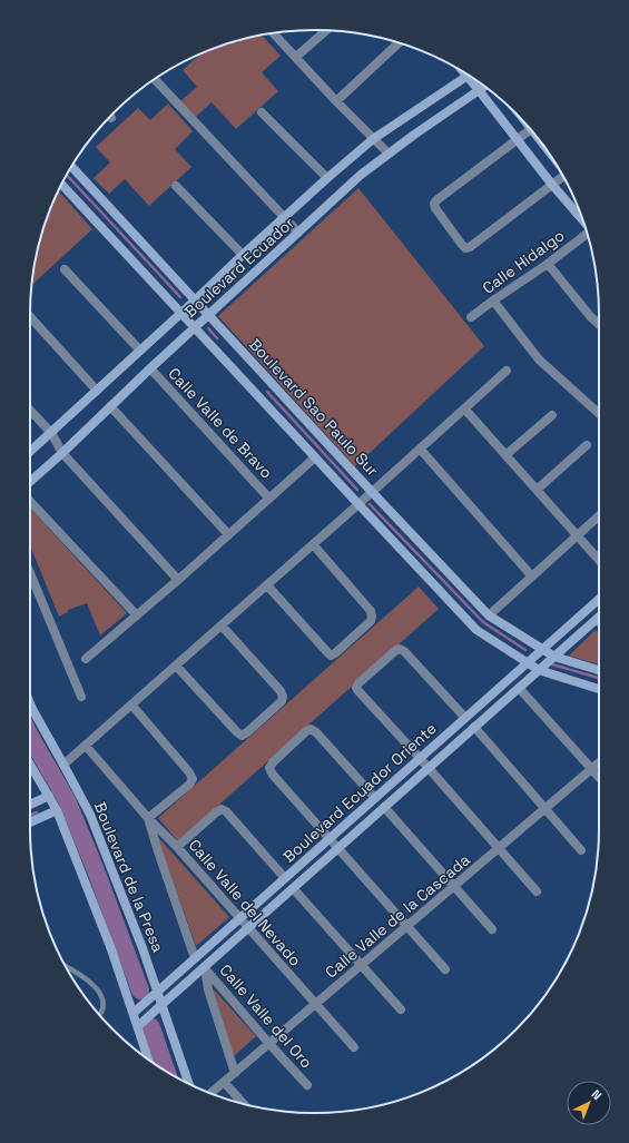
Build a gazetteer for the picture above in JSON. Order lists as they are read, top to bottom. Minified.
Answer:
{"streets":{"street":["Calle Hidalgo","Boulevard Ecuador","Boulevard Sao Paulo Sur","Calle Valle de Bravo","Boulevard Ecuador Oriente","Boulevard de la Presa","Calle Valle del Nevado","Calle Valle de la Cascada","Calle Valle del Oro"]},"crossings":[["Boulevard Ecuador","Boulevard Sao Paulo Sur"],["Boulevard Ecuador","Calle Valle de Bravo"],["Boulevard Sao Paulo Sur","Boulevard Ecuador Oriente"],["Boulevard Ecuador Oriente","Boulevard de la Presa"],["Boulevard Ecuador Oriente","Calle Valle del Nevado"],["Boulevard Ecuador Oriente","Calle Valle del Oro"],["Calle Valle del Nevado","Calle Valle de la Cascada"],["Calle Valle de la Cascada","Calle Valle del Oro"]],"north":"top right"}
